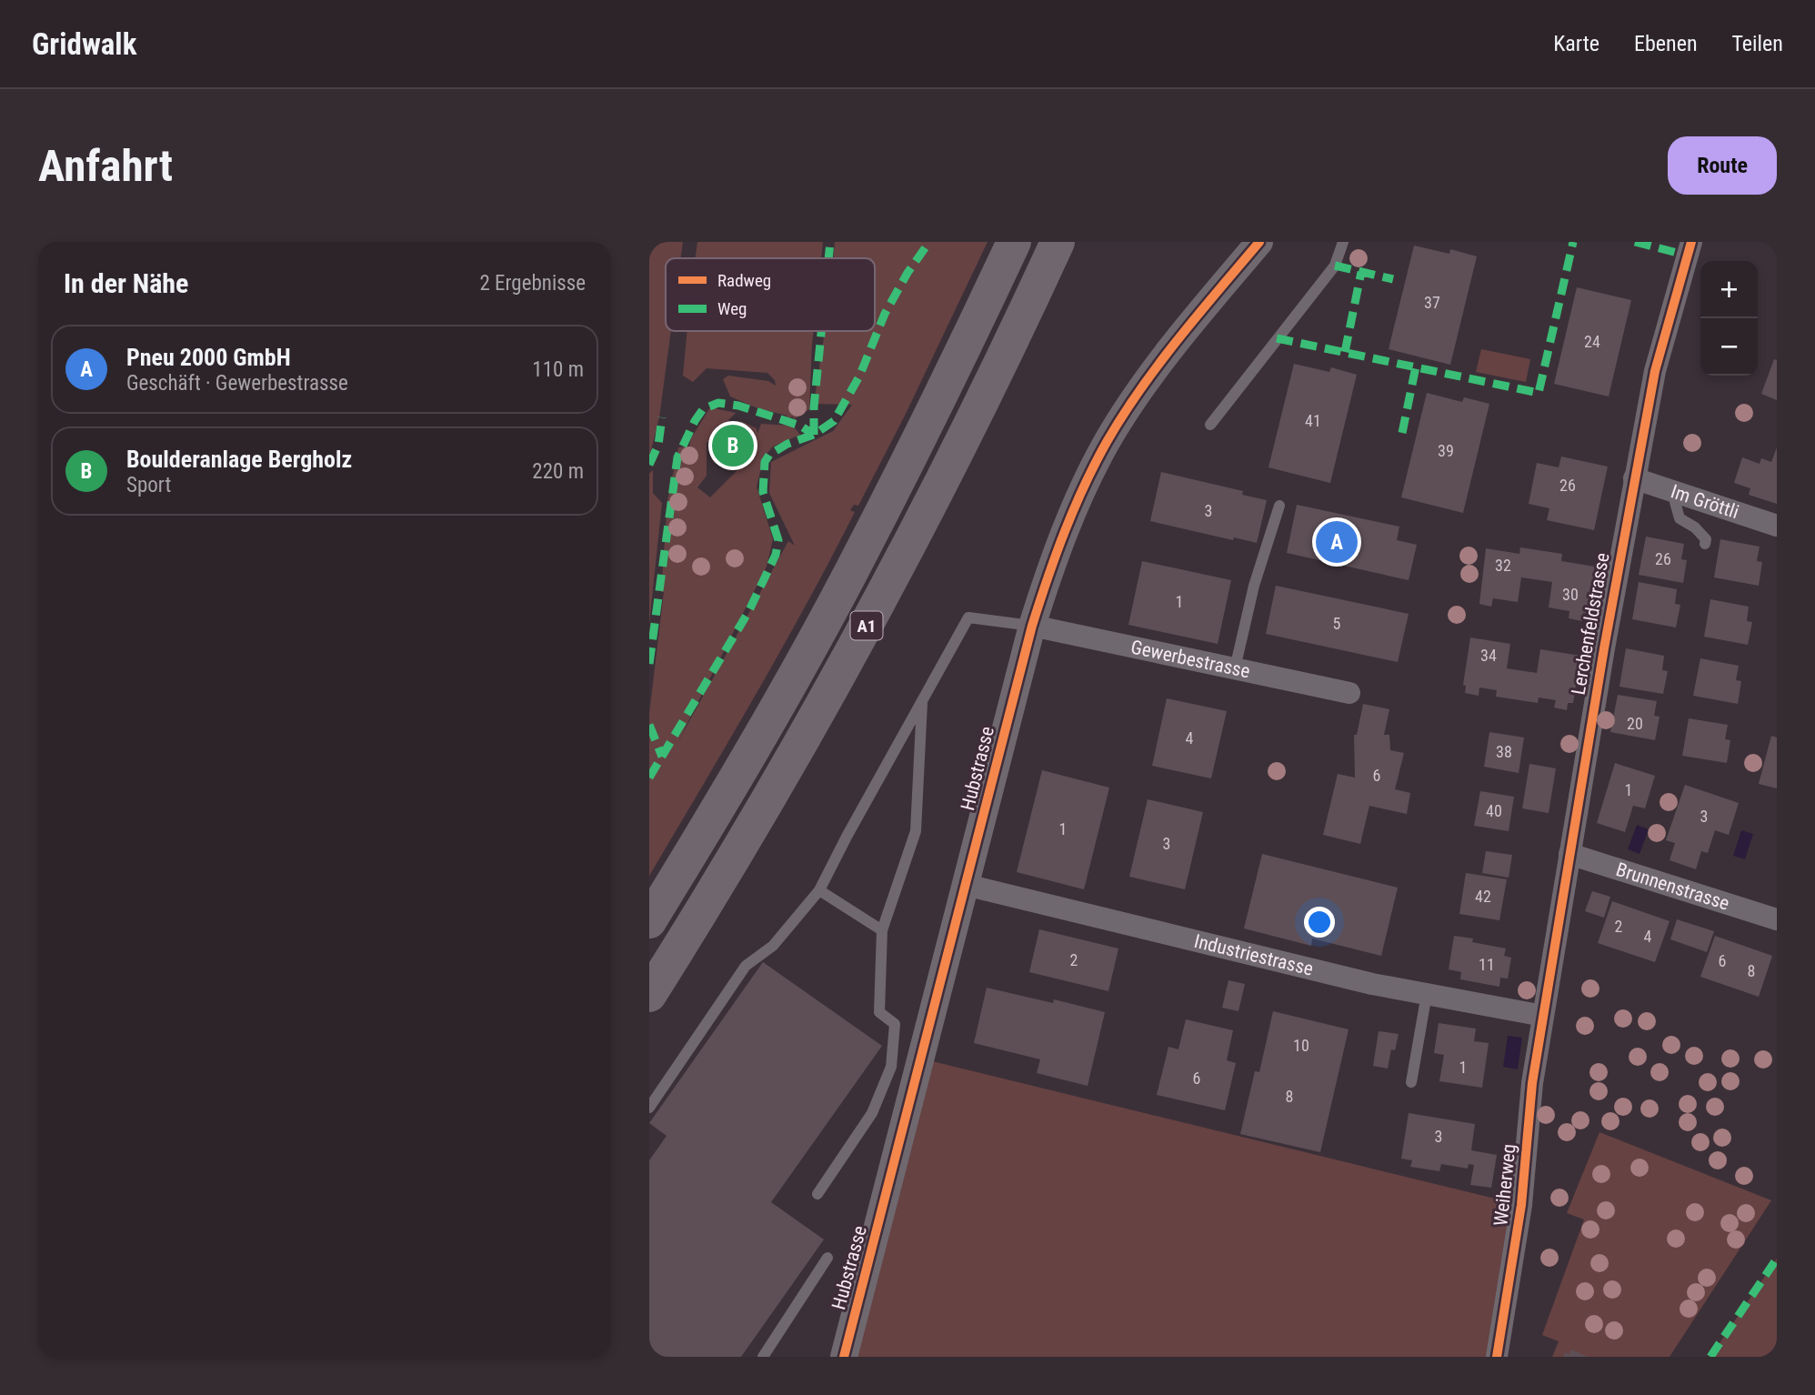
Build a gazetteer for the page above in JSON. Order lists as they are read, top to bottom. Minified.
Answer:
{"streets":{"highway":["A1"],"street":["Im Gröttli","Lerchenfeldstrasse","Gewerbestrasse","Hubstrasse","Brunnenstrasse","Industriestrasse","Weiherweg"]},"crossings":[["Im Gröttli","Lerchenfeldstrasse"],["Lerchenfeldstrasse","Brunnenstrasse"],["Lerchenfeldstrasse","Industriestrasse"],["Lerchenfeldstrasse","Weiherweg"],["Gewerbestrasse","Hubstrasse"],["Hubstrasse","Industriestrasse"],["Industriestrasse","Weiherweg"]],"house_numbers":["37","24","41","39","26","3","26","32","30","1","5","34","20","4","38","6","1","40","3","1","3","42","2","4","2","6","11","8","10","1","6","8","3"],"legend":["Radweg","Weg"],"page":{"header":"Gridwalk","nav":["Karte","Ebenen","Teilen"],"buttons":"Route","title":"Anfahrt","heading":["In der Nähe","2 Ergebnisse"],"map_buttons":["+","−"],"list":[{"mark":"A","name":"Pneu 2000 GmbH","note":"Geschäft · Gewerbestrasse","value":"110 m"},{"mark":"B","name":"Boulderanlage Bergholz","note":"Sport","value":"220 m"}],"pins":["B","A"]}}
